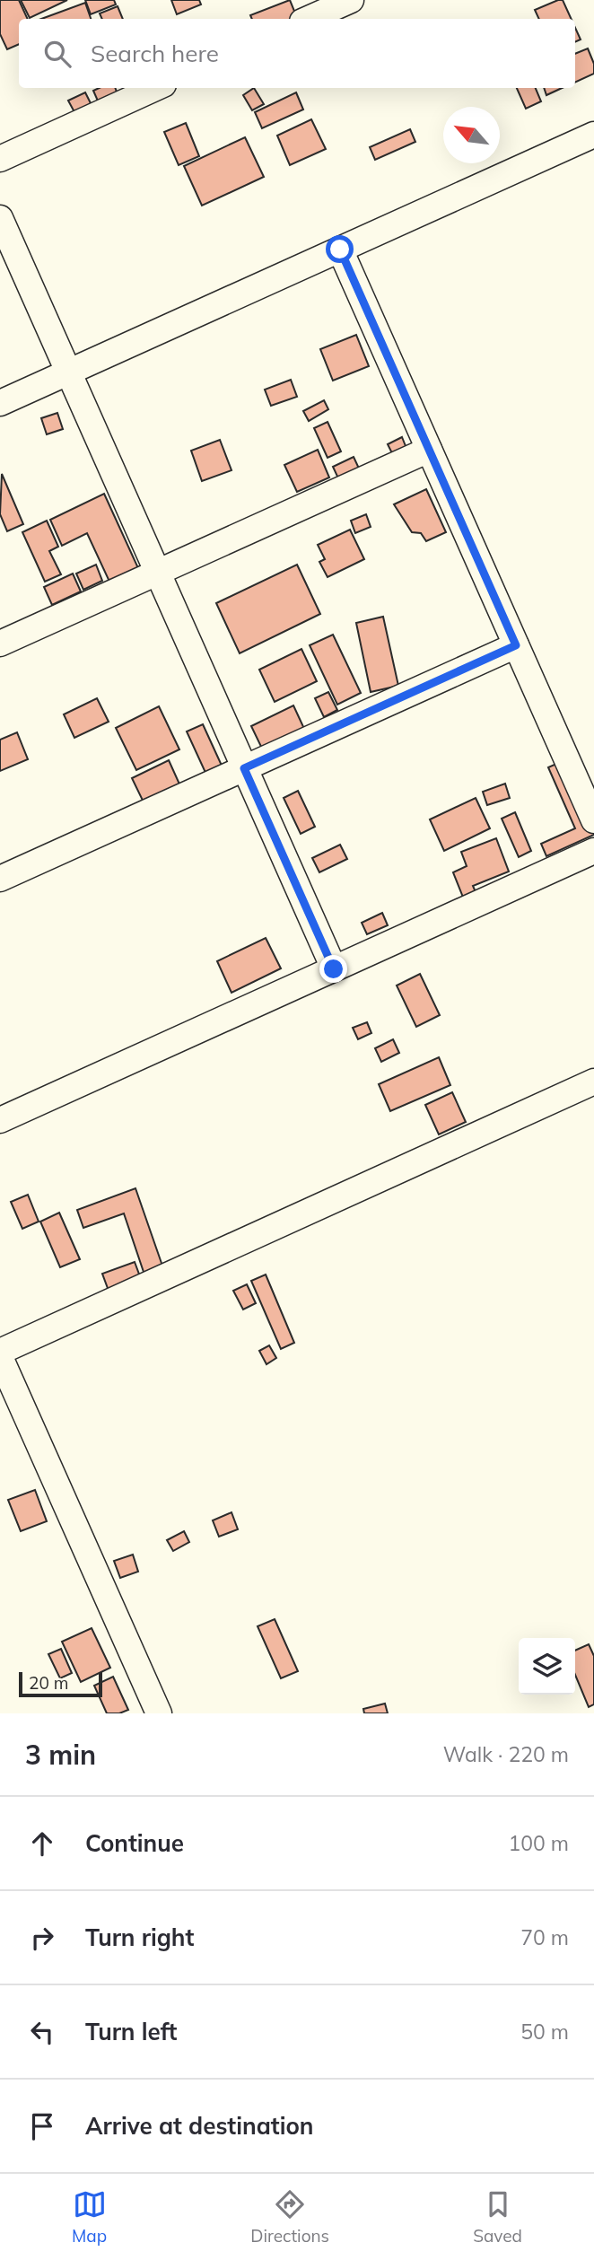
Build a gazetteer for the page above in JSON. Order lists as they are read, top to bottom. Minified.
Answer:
{"scale_bar":"20 m","north":"top left","page":{"search":"Search here","scale":"20 m","heading":["3 min","Walk · 220 m"],"list":[["Continue","100 m"],["Turn right","70 m"],["Turn left","50 m"],"Arrive at destination"],"nav":["Map","Directions","Saved"]}}
